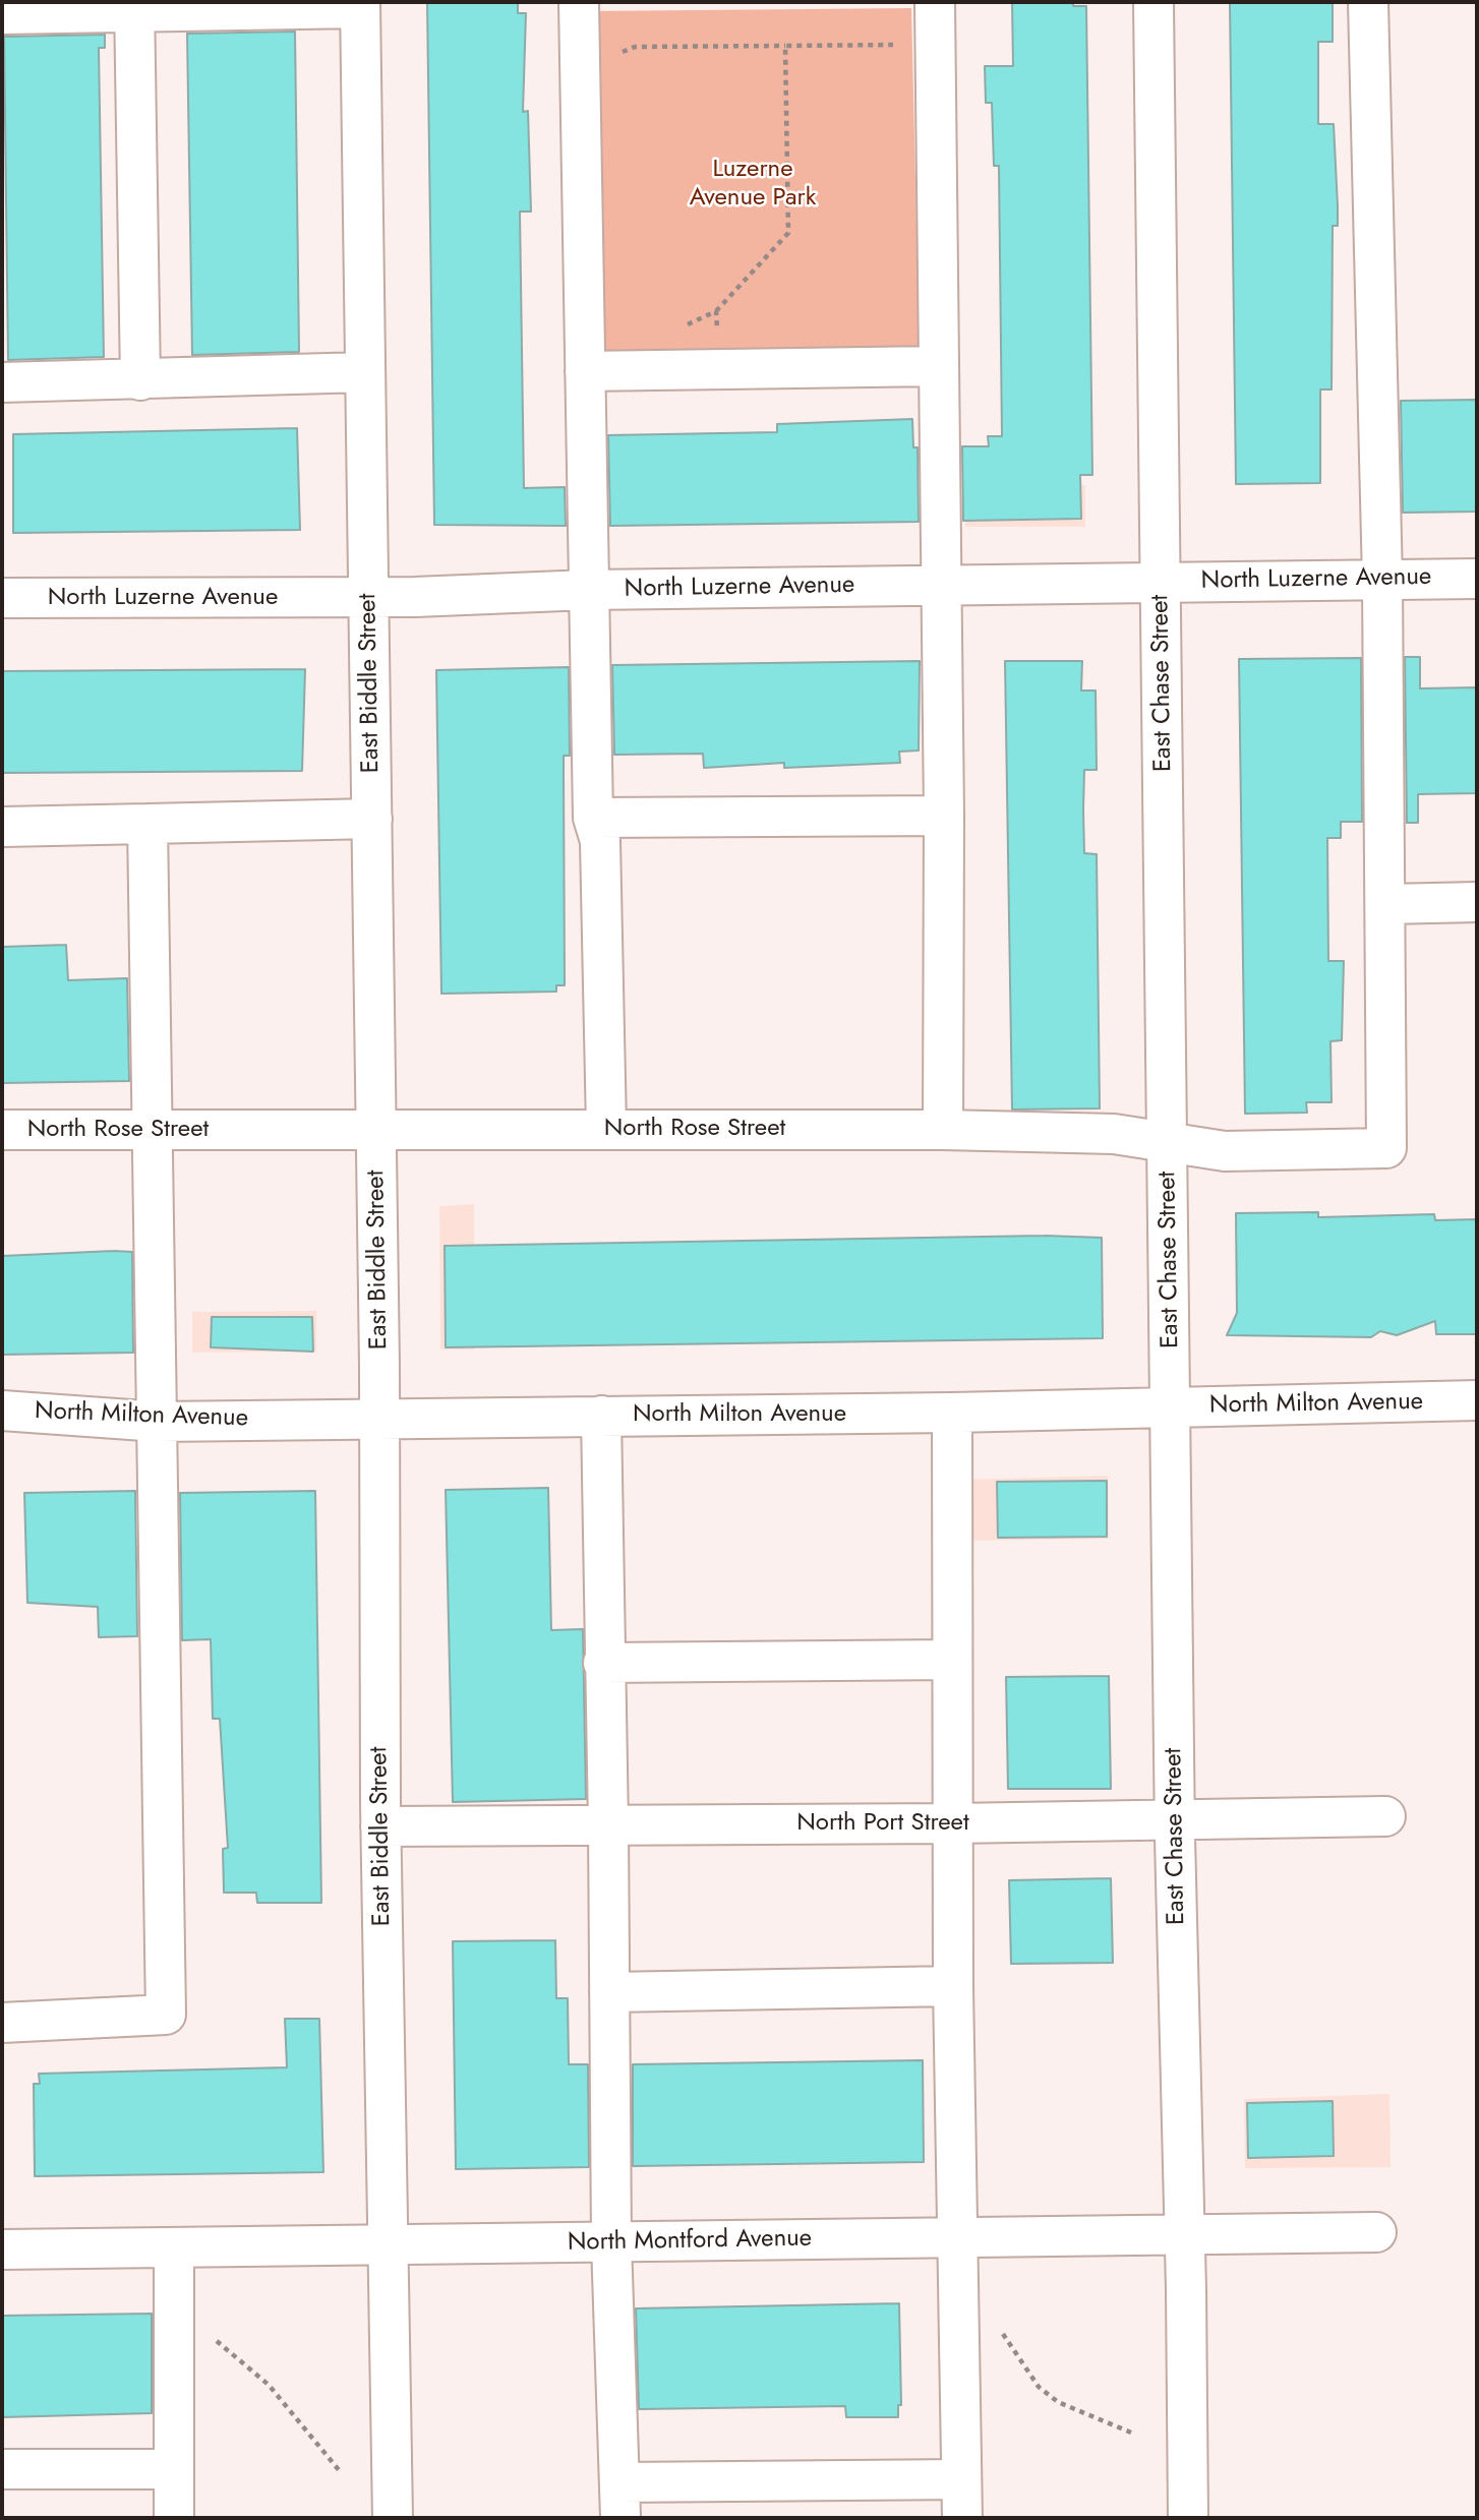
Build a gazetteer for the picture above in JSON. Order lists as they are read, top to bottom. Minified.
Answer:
{"streets":{"street":["North Luzerne Avenue","East Biddle Street","East Chase Street","North Rose Street","North Milton Avenue","North Port Street","North Montford Avenue"]},"crossings":[["North Luzerne Avenue","East Biddle Street"],["North Luzerne Avenue","East Chase Street"],["East Biddle Street","North Rose Street"],["East Biddle Street","North Milton Avenue"],["East Biddle Street","North Port Street"],["East Biddle Street","North Montford Avenue"],["East Chase Street","North Rose Street"],["East Chase Street","North Milton Avenue"],["East Chase Street","North Port Street"],["East Chase Street","North Montford Avenue"]],"parks":["Luzerne Avenue Park"]}
